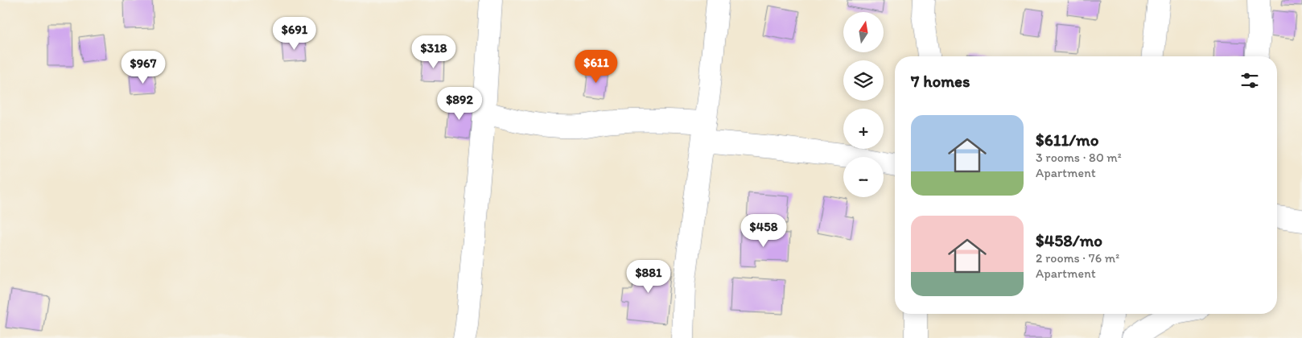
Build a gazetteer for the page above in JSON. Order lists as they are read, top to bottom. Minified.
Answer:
{"north":"top","page":{"map_buttons":["+","−"],"price":["$691","$318","$611","$967","$892","$458","$881"],"heading":"7 homes","list":[{"name":"$611/mo","note":"3 rooms · 80 m² · Apartment"},{"name":"$458/mo","note":"2 rooms · 76 m² · Apartment"}]}}
